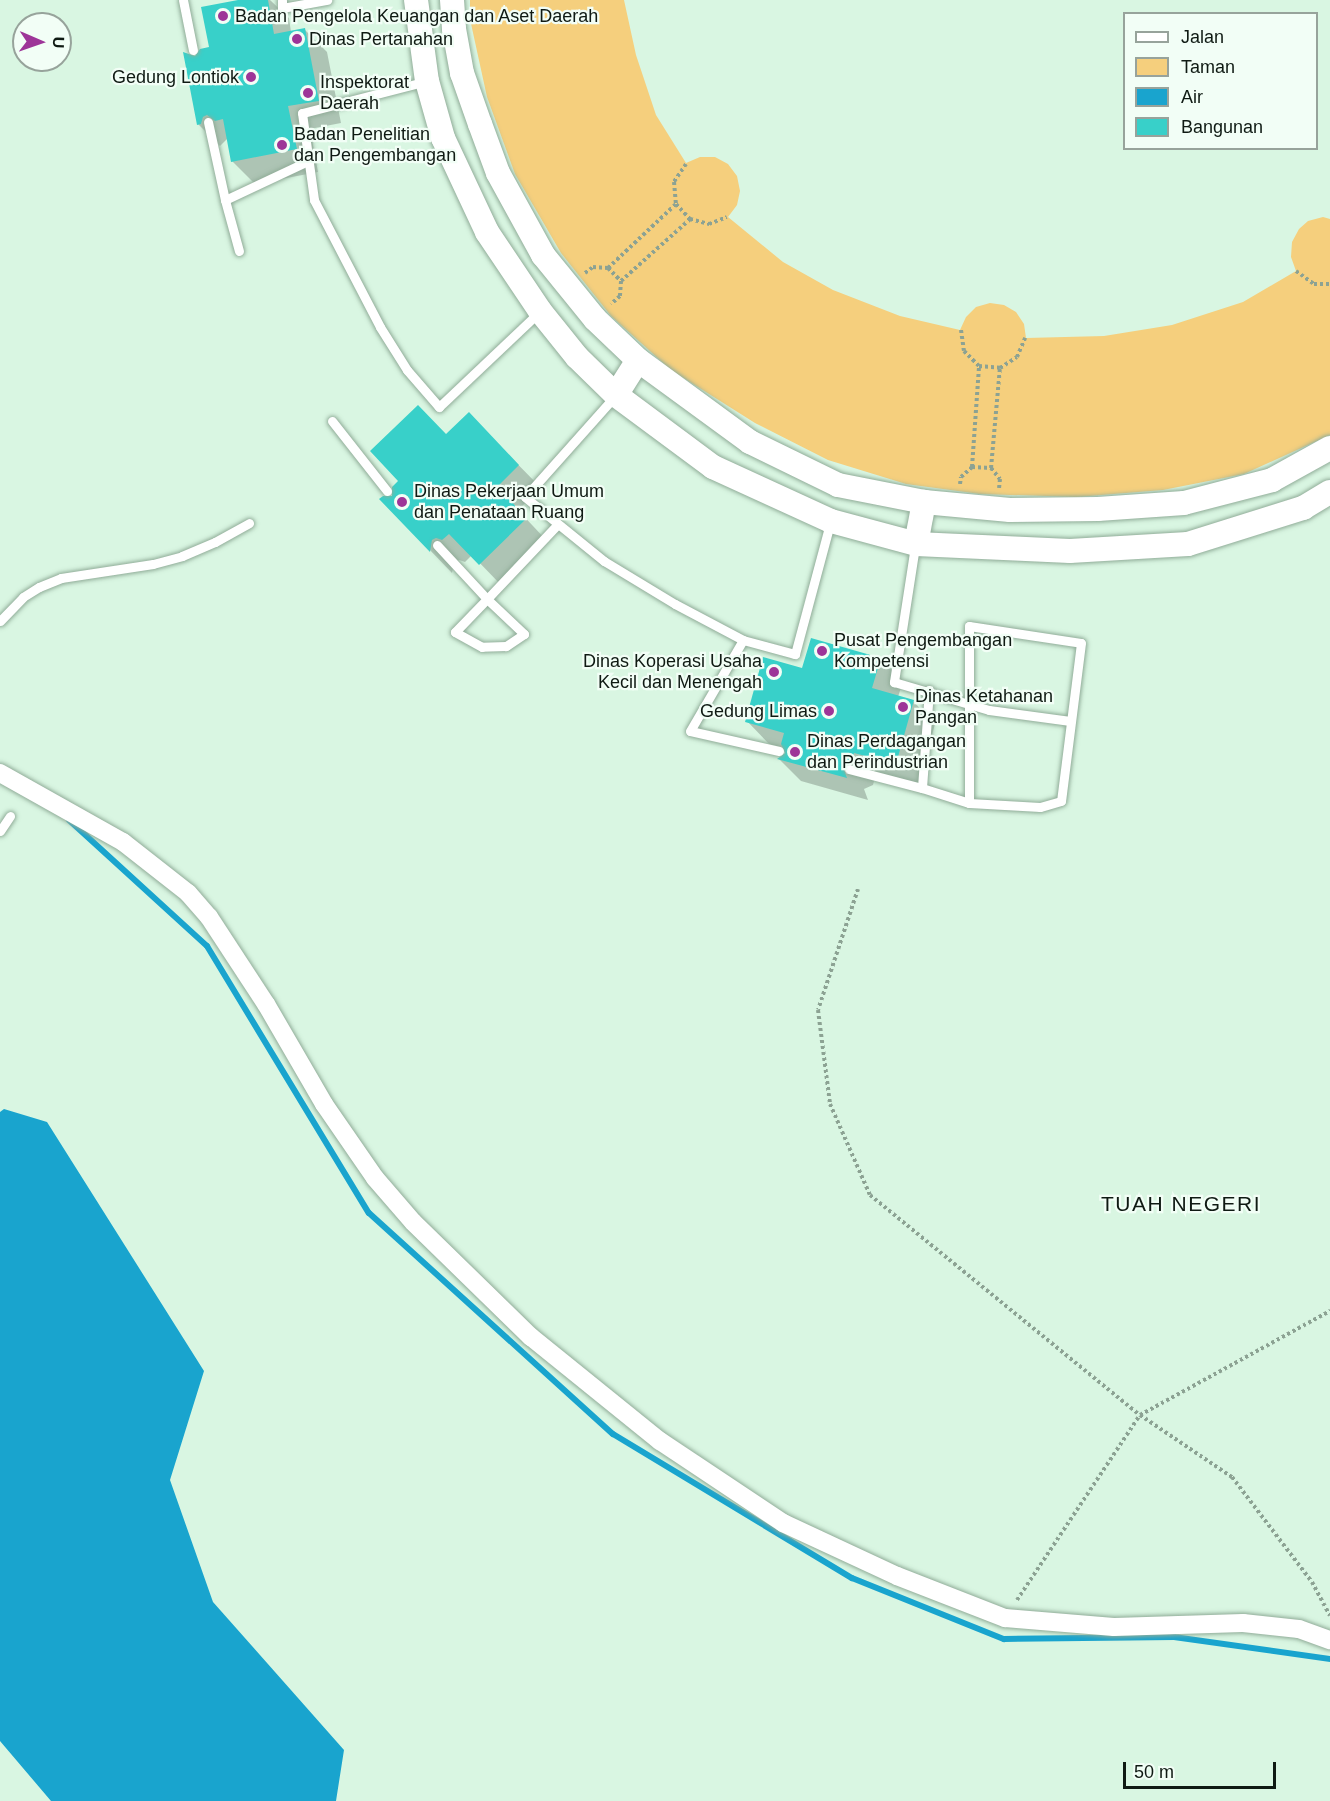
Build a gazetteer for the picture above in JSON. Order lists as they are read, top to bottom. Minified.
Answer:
{"districts":["TUAH NEGERI"],"places":["Badan Pengelola Keuangan dan Aset Daerah","Dinas Pertanahan","Gedung Lontiok","Inspektorat Daerah","Badan Penelitian dan Pengembangan","Dinas Pekerjaan Umum dan Penataan Ruang","Pusat Pengembangan Kompetensi","Dinas Koperasi Usaha Kecil dan Menengah","Dinas Ketahanan Pangan","Gedung Limas","Dinas Perdagangan dan Perindustrian"],"legend":["Jalan","Taman","Air","Bangunan"],"scale_bar":"50 m","north":"right"}
